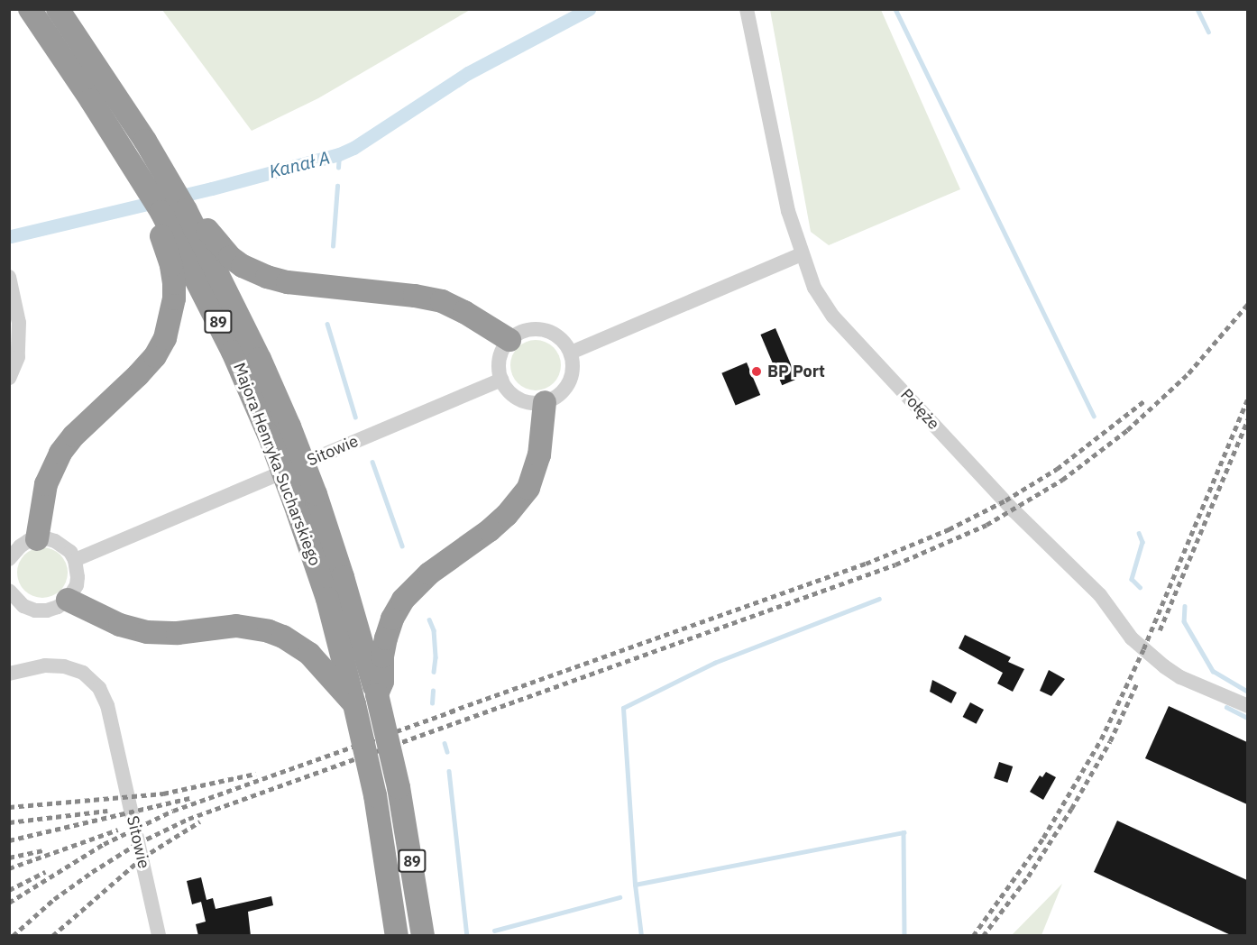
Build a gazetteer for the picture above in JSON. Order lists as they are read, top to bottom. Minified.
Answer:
{"streets":{"highway":["89","Majora Henryka Sucharskiego"],"street":["Połęże","Sitowie"]},"water":["Kanał A"],"places":["BP Port"]}
